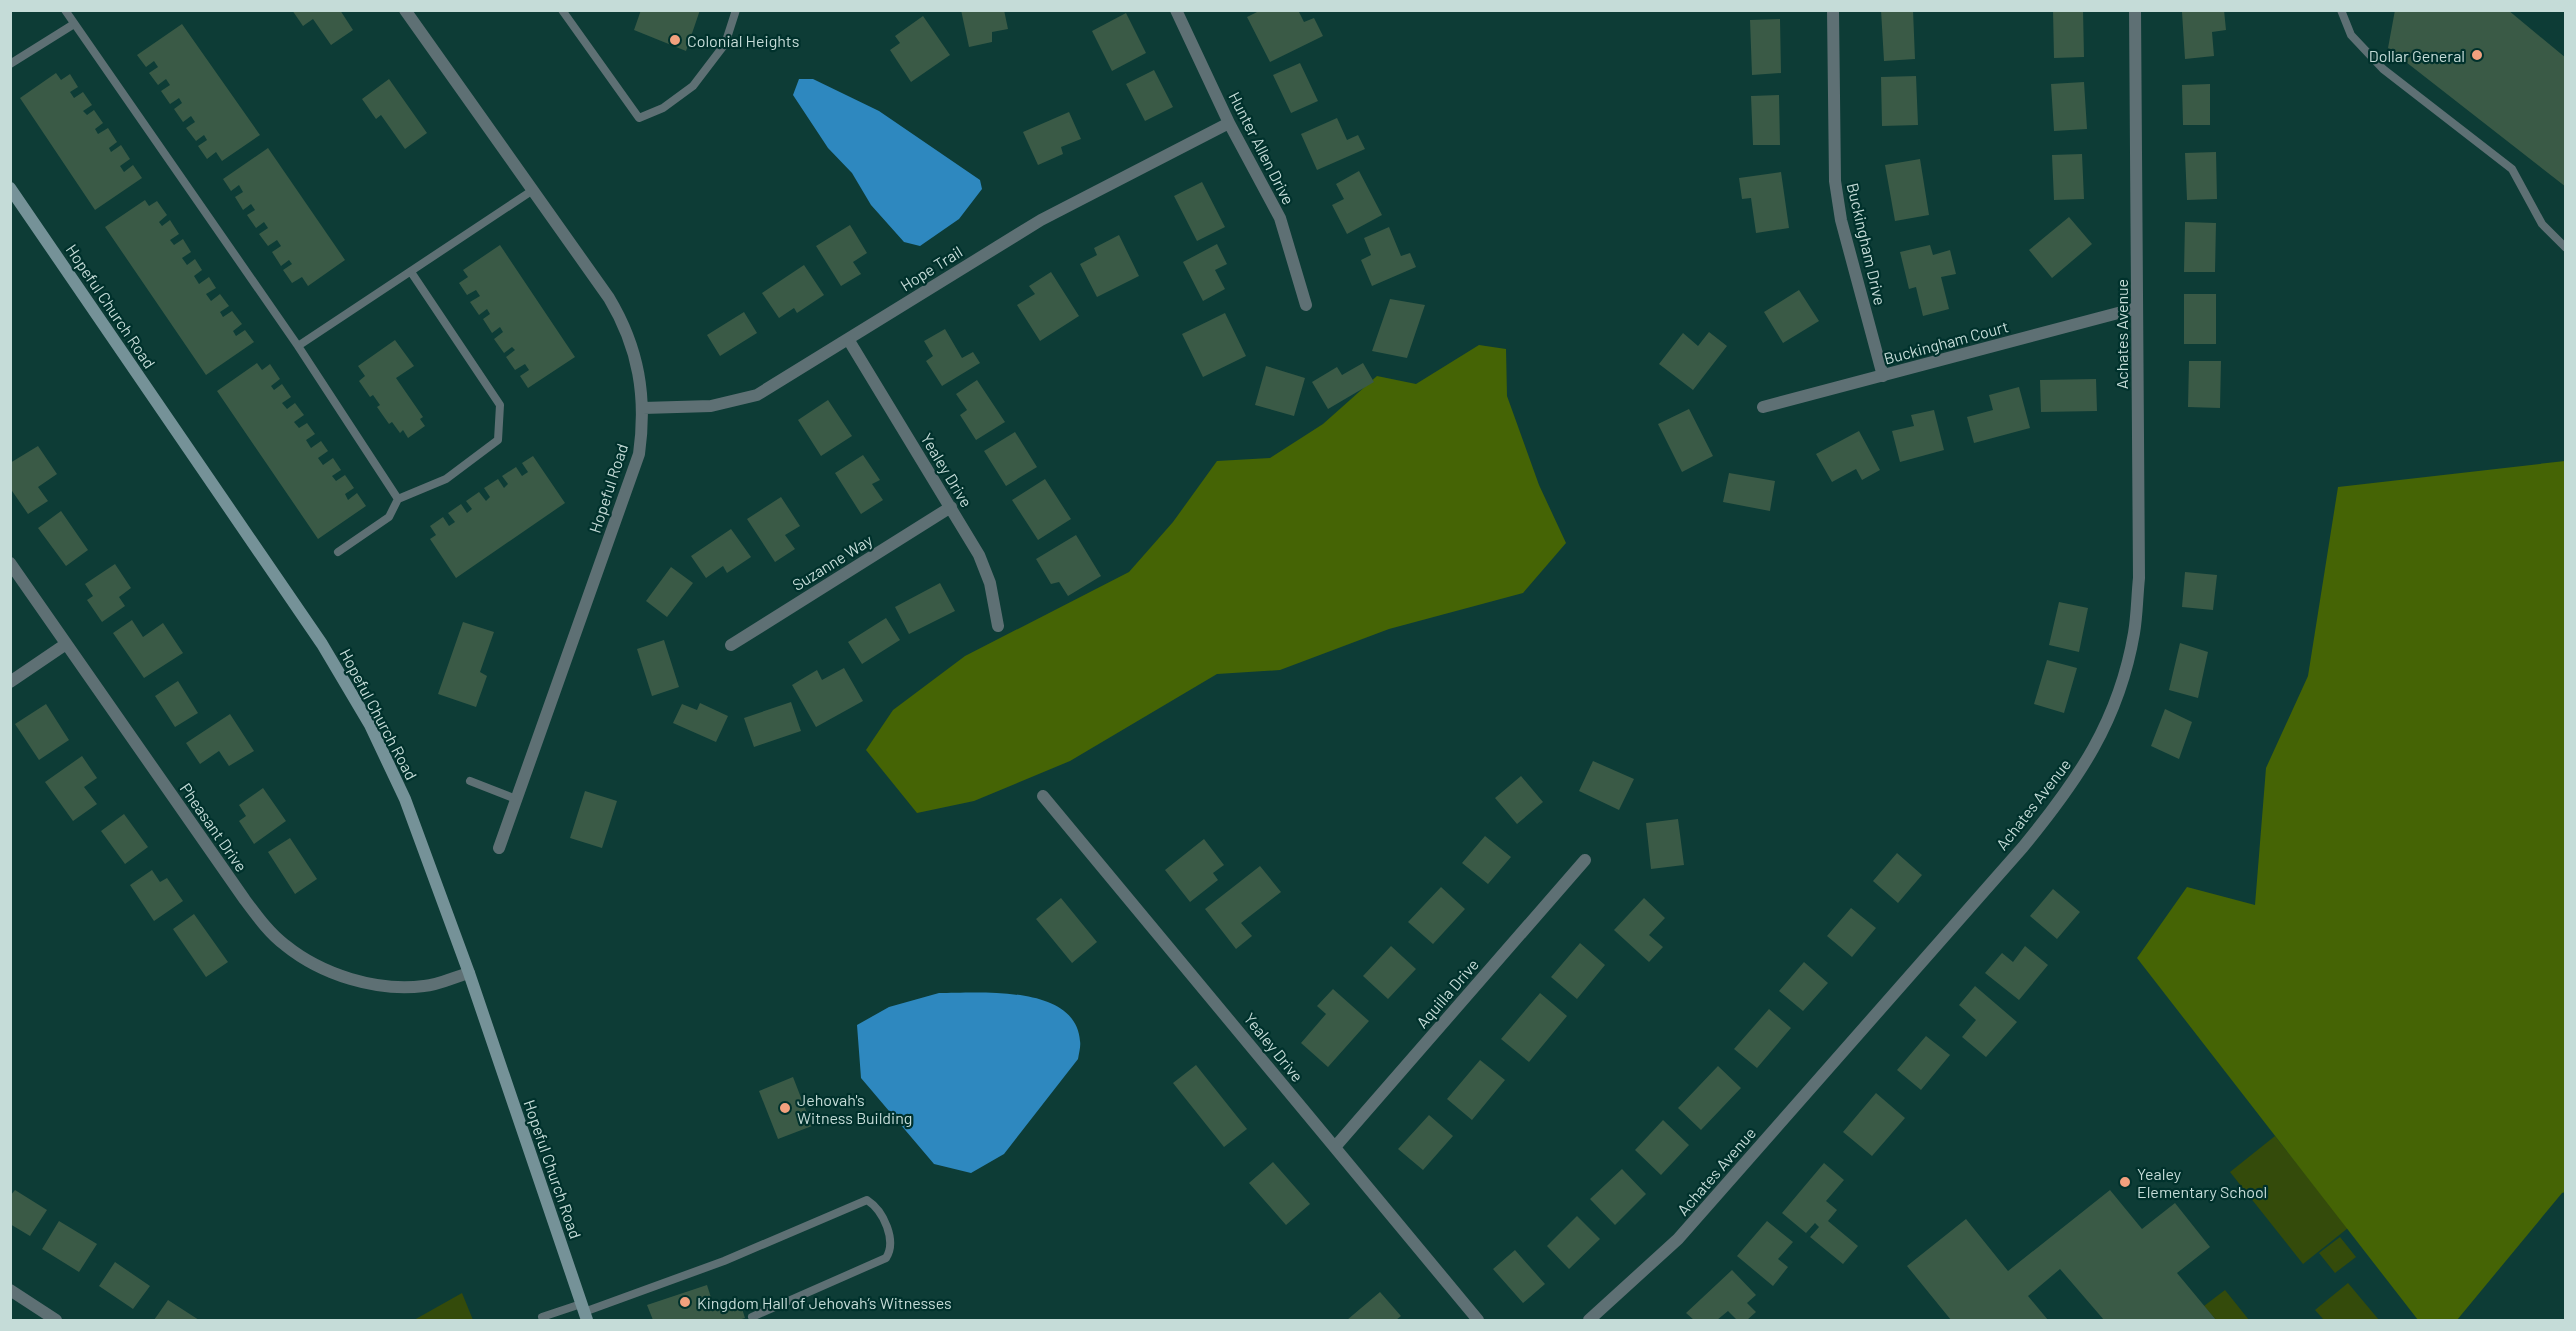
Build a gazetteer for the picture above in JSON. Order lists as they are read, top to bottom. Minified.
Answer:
{"streets":{"main road":["Hopeful Church Road"],"street":["Hunter Allen Drive","Buckingham Drive","Hope Trail","Achates Avenue","Buckingham Court","Yealey Drive","Hopeful Road","Suzanne Way","Pheasant Drive","Aquilla Drive"]},"crossings":[["Hunter Allen Drive","Hope Trail"],["Buckingham Drive","Buckingham Court"],["Hope Trail","Yealey Drive"],["Hope Trail","Hopeful Road"],["Hopeful Church Road","Pheasant Drive"],["Achates Avenue","Buckingham Court"],["Yealey Drive","Suzanne Way"],["Yealey Drive","Aquilla Drive"]],"places":["Colonial Heights","Dollar General","Jehovah's Witness Building","Yealey Elementary School","Kingdom Hall of Jehovah’s Witnesses"]}
